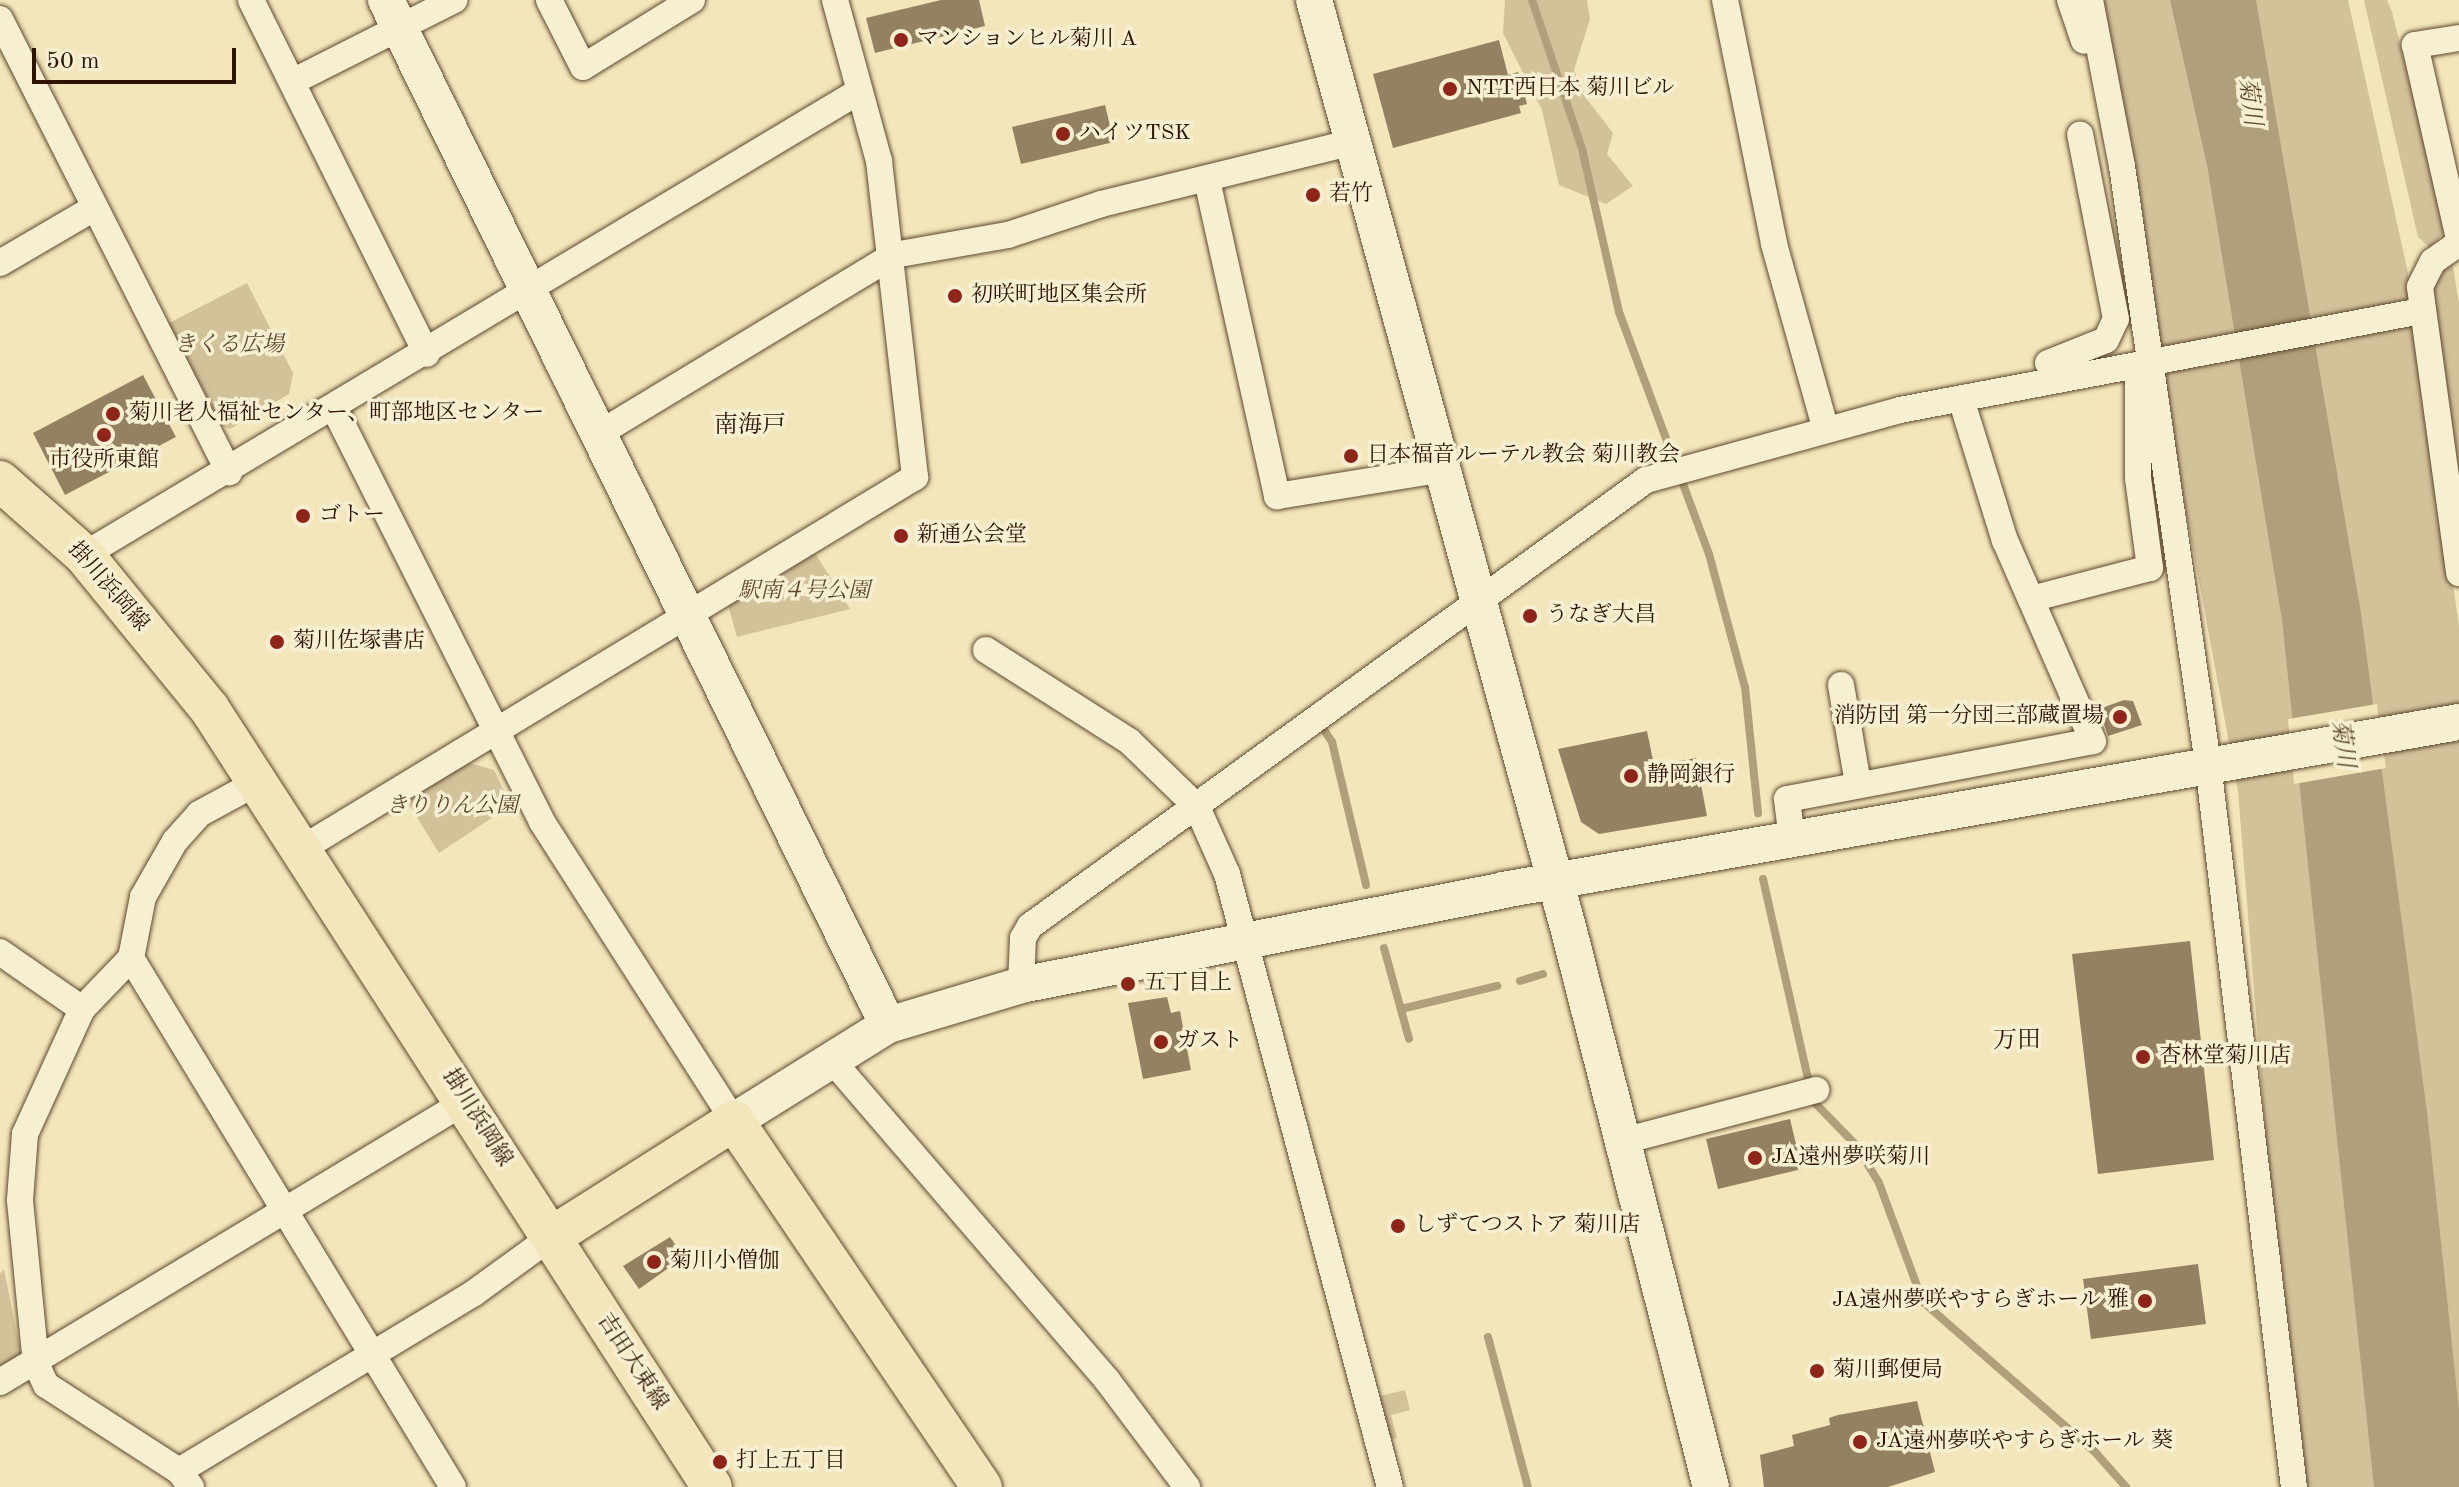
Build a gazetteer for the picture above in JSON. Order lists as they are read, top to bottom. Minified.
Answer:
{"streets":{"main road":["掛川浜岡線","吉田大東線"]},"crossings":[["掛川浜岡線","吉田大東線"]],"districts":["南海戸","万田"],"water":["菊川"],"parks":["きくる広場","駅南４号公園","きりりん公園"],"places":["マンションヒル菊川 A","NTT西日本 菊川ビル","ハイツTSK","若竹","初咲町地区集会所","菊川老人福祉センター、町部地区センター","市役所東館","日本福音ルーテル教会 菊川教会","ゴトー","新通公会堂","うなぎ大昌","菊川佐塚書店","消防団 第一分団三部蔵置場","静岡銀行","五丁目上","ガスト","杏林堂菊川店","JA遠州夢咲菊川","しずてつストア 菊川店","菊川小僧伽","JA遠州夢咲やすらぎホール 雅","菊川郵便局","JA遠州夢咲やすらぎホール 葵","打上五丁目"],"scale_bar":"50 m"}
